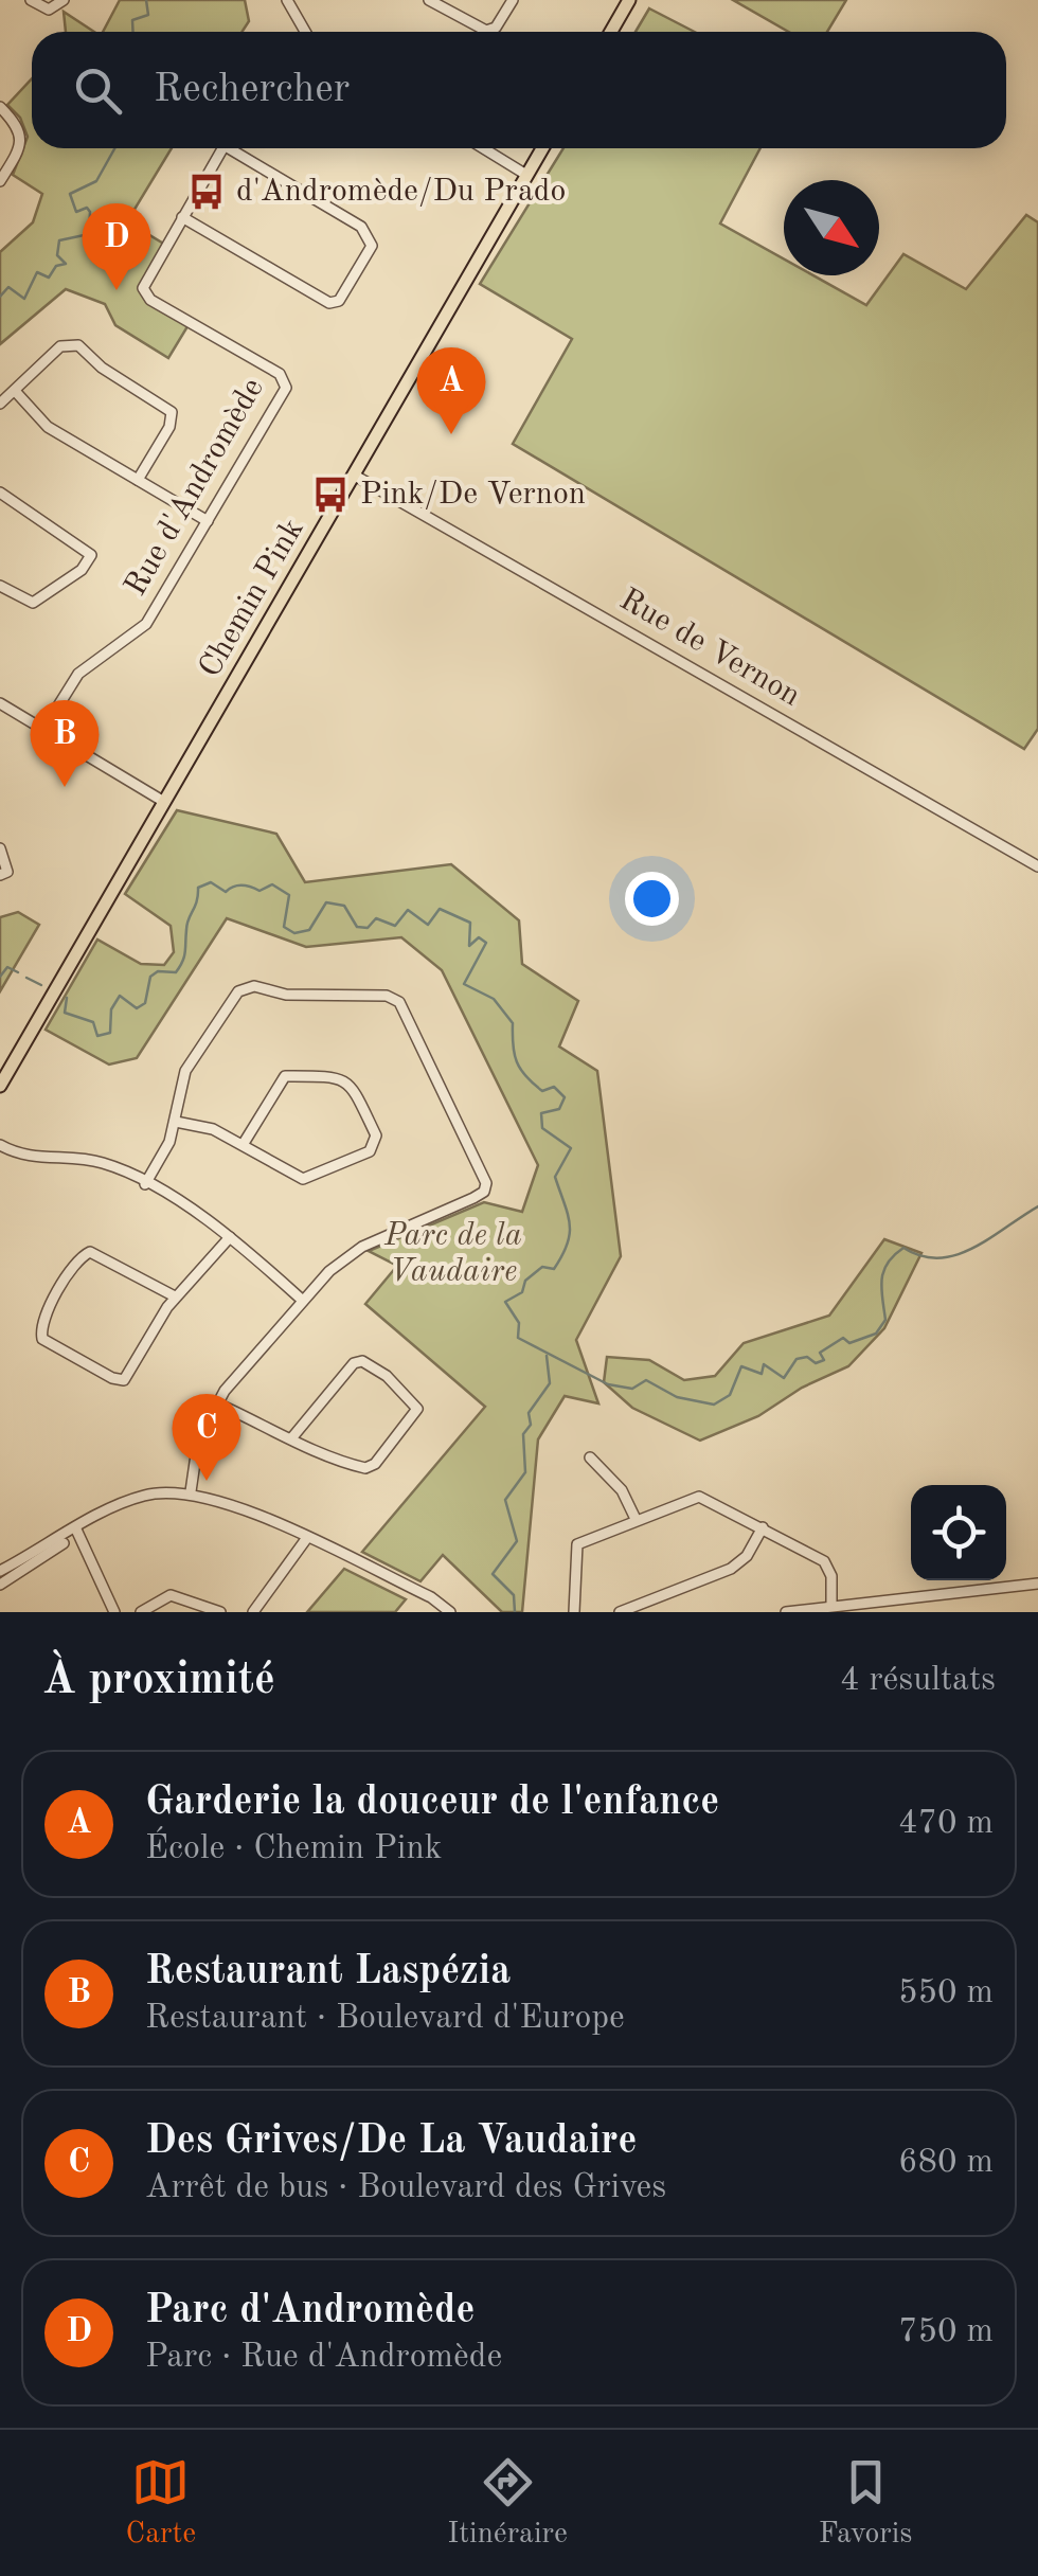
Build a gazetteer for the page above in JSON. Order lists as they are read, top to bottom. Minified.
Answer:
{"streets":{"main road":["Chemin Pink"],"street":["Rue d'Andromède","Rue de Vernon"]},"crossings":[["Chemin Pink","Rue de Vernon"]],"parks":["Parc de la Vaudaire"],"places":{"bus stop":["d'Andromède/Du Prado","Pink/De Vernon"]},"north":"bottom right","page":{"search":"Rechercher","pins":["D","A","B","C"],"heading":["À proximité","4 résultats"],"list":[{"mark":"A","name":"Garderie la douceur de l'enfance","note":"École · Chemin Pink","value":"470 m"},{"mark":"B","name":"Restaurant Laspézia","note":"Restaurant · Boulevard d'Europe","value":"550 m"},{"mark":"C","name":"Des Grives/De La Vaudaire","note":"Arrêt de bus · Boulevard des Grives","value":"680 m"},{"mark":"D","name":"Parc d'Andromède","note":"Parc · Rue d'Andromède","value":"750 m"}],"nav":["Carte","Itinéraire","Favoris"]}}
